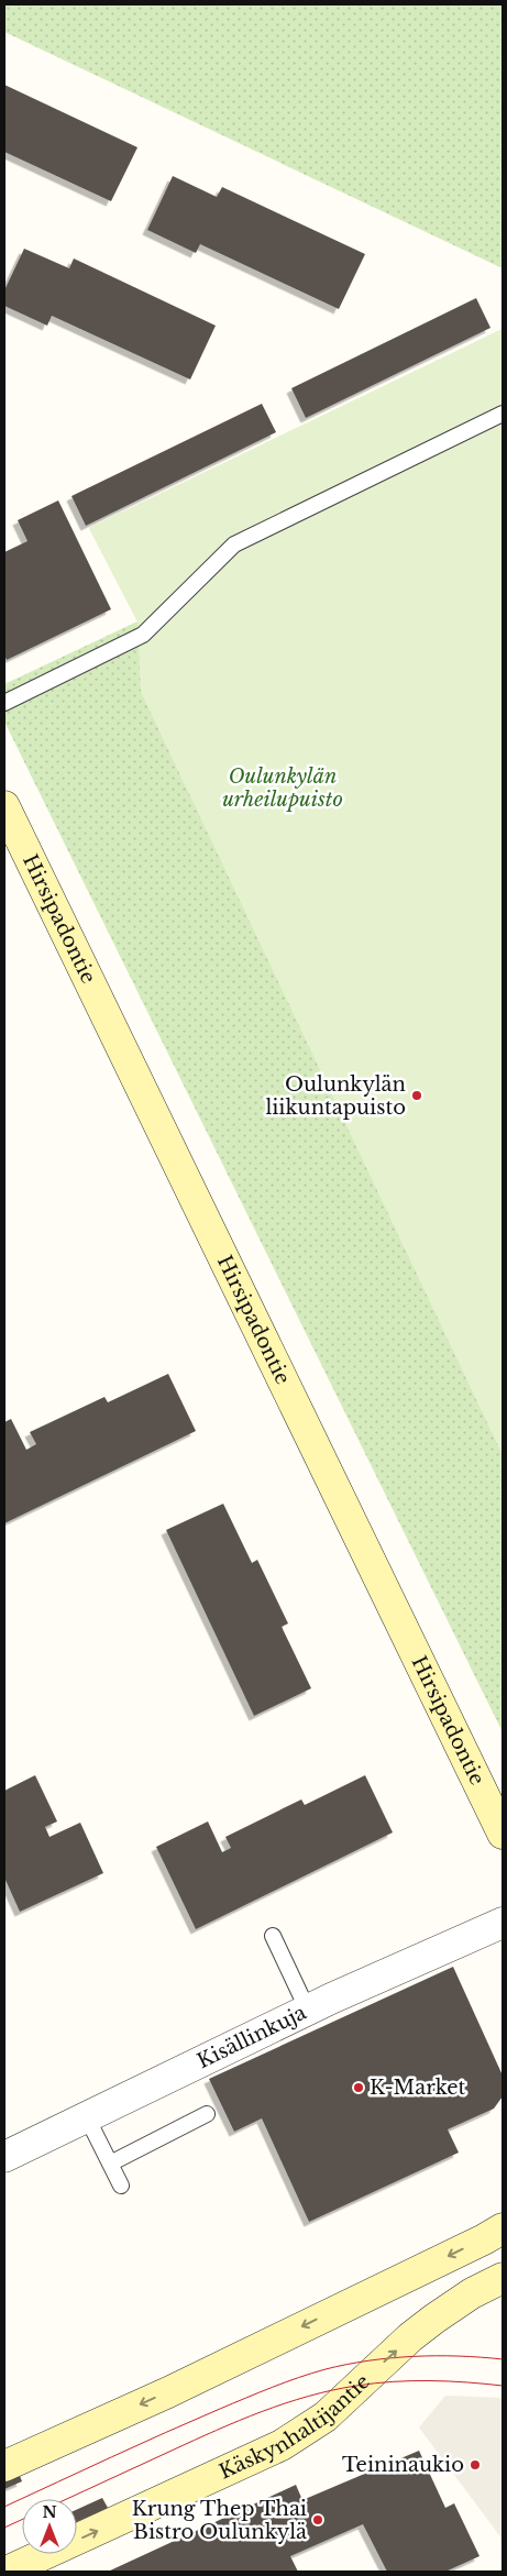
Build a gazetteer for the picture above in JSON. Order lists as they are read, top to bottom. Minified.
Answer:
{"streets":{"street":["Hirsipadontie","Kisällinkuja","Käskynhaltijantie"]},"parks":["Oulunkylän urheilupuisto"],"places":["Oulunkylän liikuntapuisto","K-Market","Teininaukio","Krung Thep Thai Bistro Oulunkylä"],"north":"top"}
